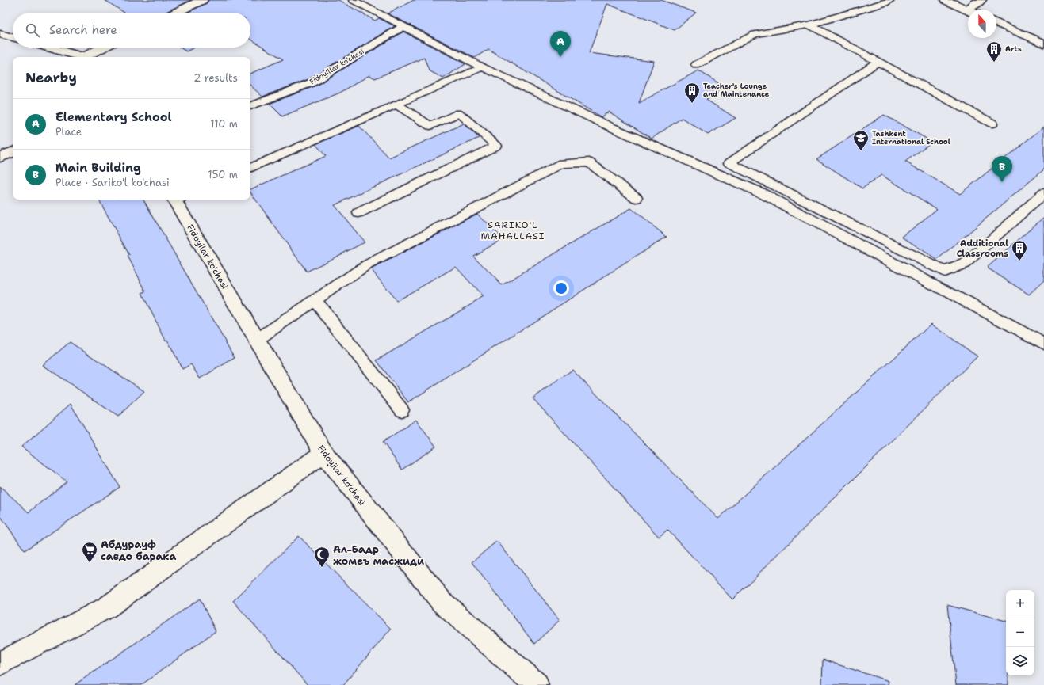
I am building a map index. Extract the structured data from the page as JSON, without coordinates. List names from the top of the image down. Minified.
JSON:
{"streets":{"street":["Fidoyilar ko'chasi"],"lane":["Fidoylllar ko'chasi"]},"districts":["SARIKO'L MAHALLASI"],"places":{"building":["Arts","Teacher's Lounge and Maintenance","Additional Classrooms"],"school or university":["Tashkent International School"],"supermarket":["Абдурауф савдо барака"],"mosque":["Ал-Бадр жомеъ масжиди"]},"north":"top","page":{"search":"Search here","pins":["A","B"],"heading":["Nearby","2 results"],"list":[{"mark":"A","name":"Elementary School","note":"Place","value":"110 m"},{"mark":"B","name":"Main Building","note":"Place · Sariko'l ko'chasi","value":"150 m"}],"map_buttons":["+","−"]}}
